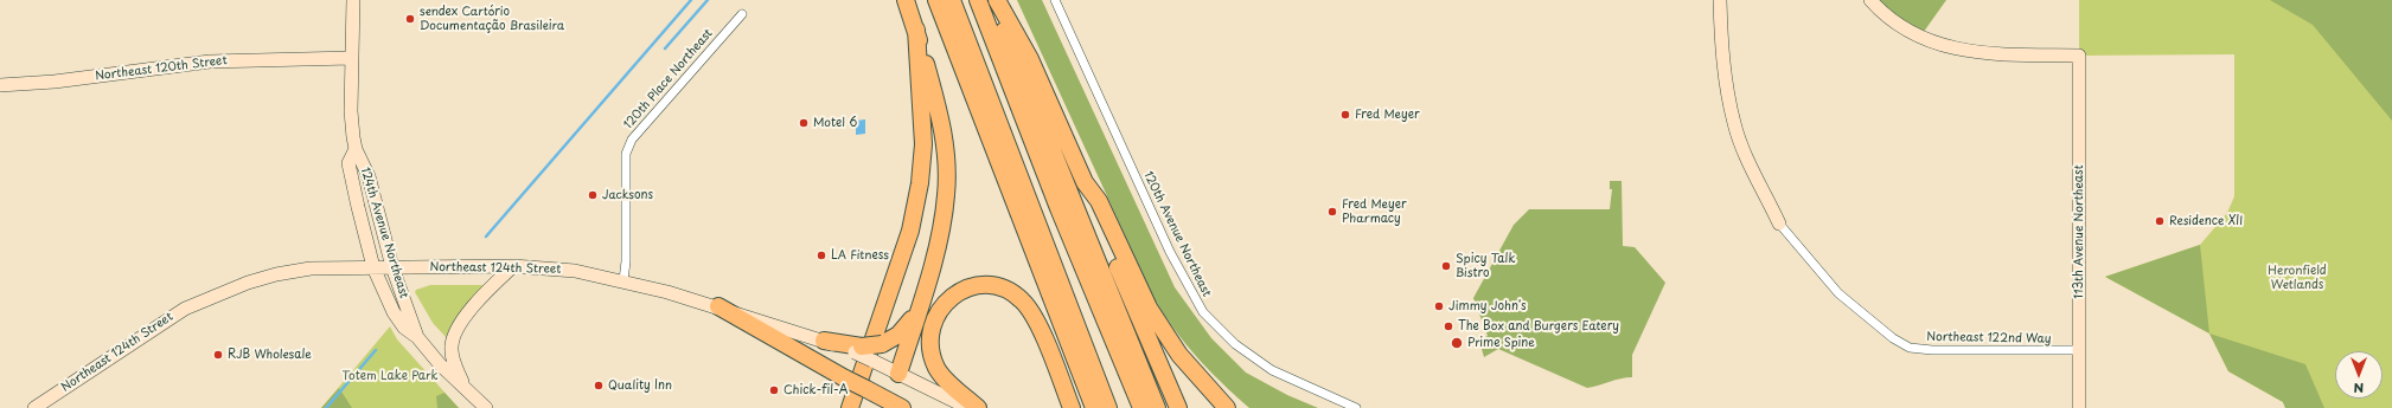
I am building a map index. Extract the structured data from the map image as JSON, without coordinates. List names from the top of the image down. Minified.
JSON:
{"streets":{"main road":["Northeast 120th Street","113th Avenue Northeast","124th Avenue Northeast","Northeast 124th Street"],"street":["120th Place Northeast","120th Avenue Northeast","Northeast 122nd Way"]},"crossings":[["Northeast 120th Street","124th Avenue Northeast"],["120th Place Northeast","Northeast 124th Street"],["113th Avenue Northeast","Northeast 122nd Way"],["124th Avenue Northeast","Northeast 124th Street"]],"parks":["Heronfield Wetlands","Totem Lake Park"],"places":["sendex Cartório Documentação Brasileira","Fred Meyer","Motel 6","Jacksons","Fred Meyer Pharmacy","Residence XII","LA Fitness","Spicy Talk Bistro","Jimmy John's","The Box and Burgers Eatery","Prime Spine","RJB Wholesale","Quality Inn","Chick-fil-A"],"north":"bottom"}
